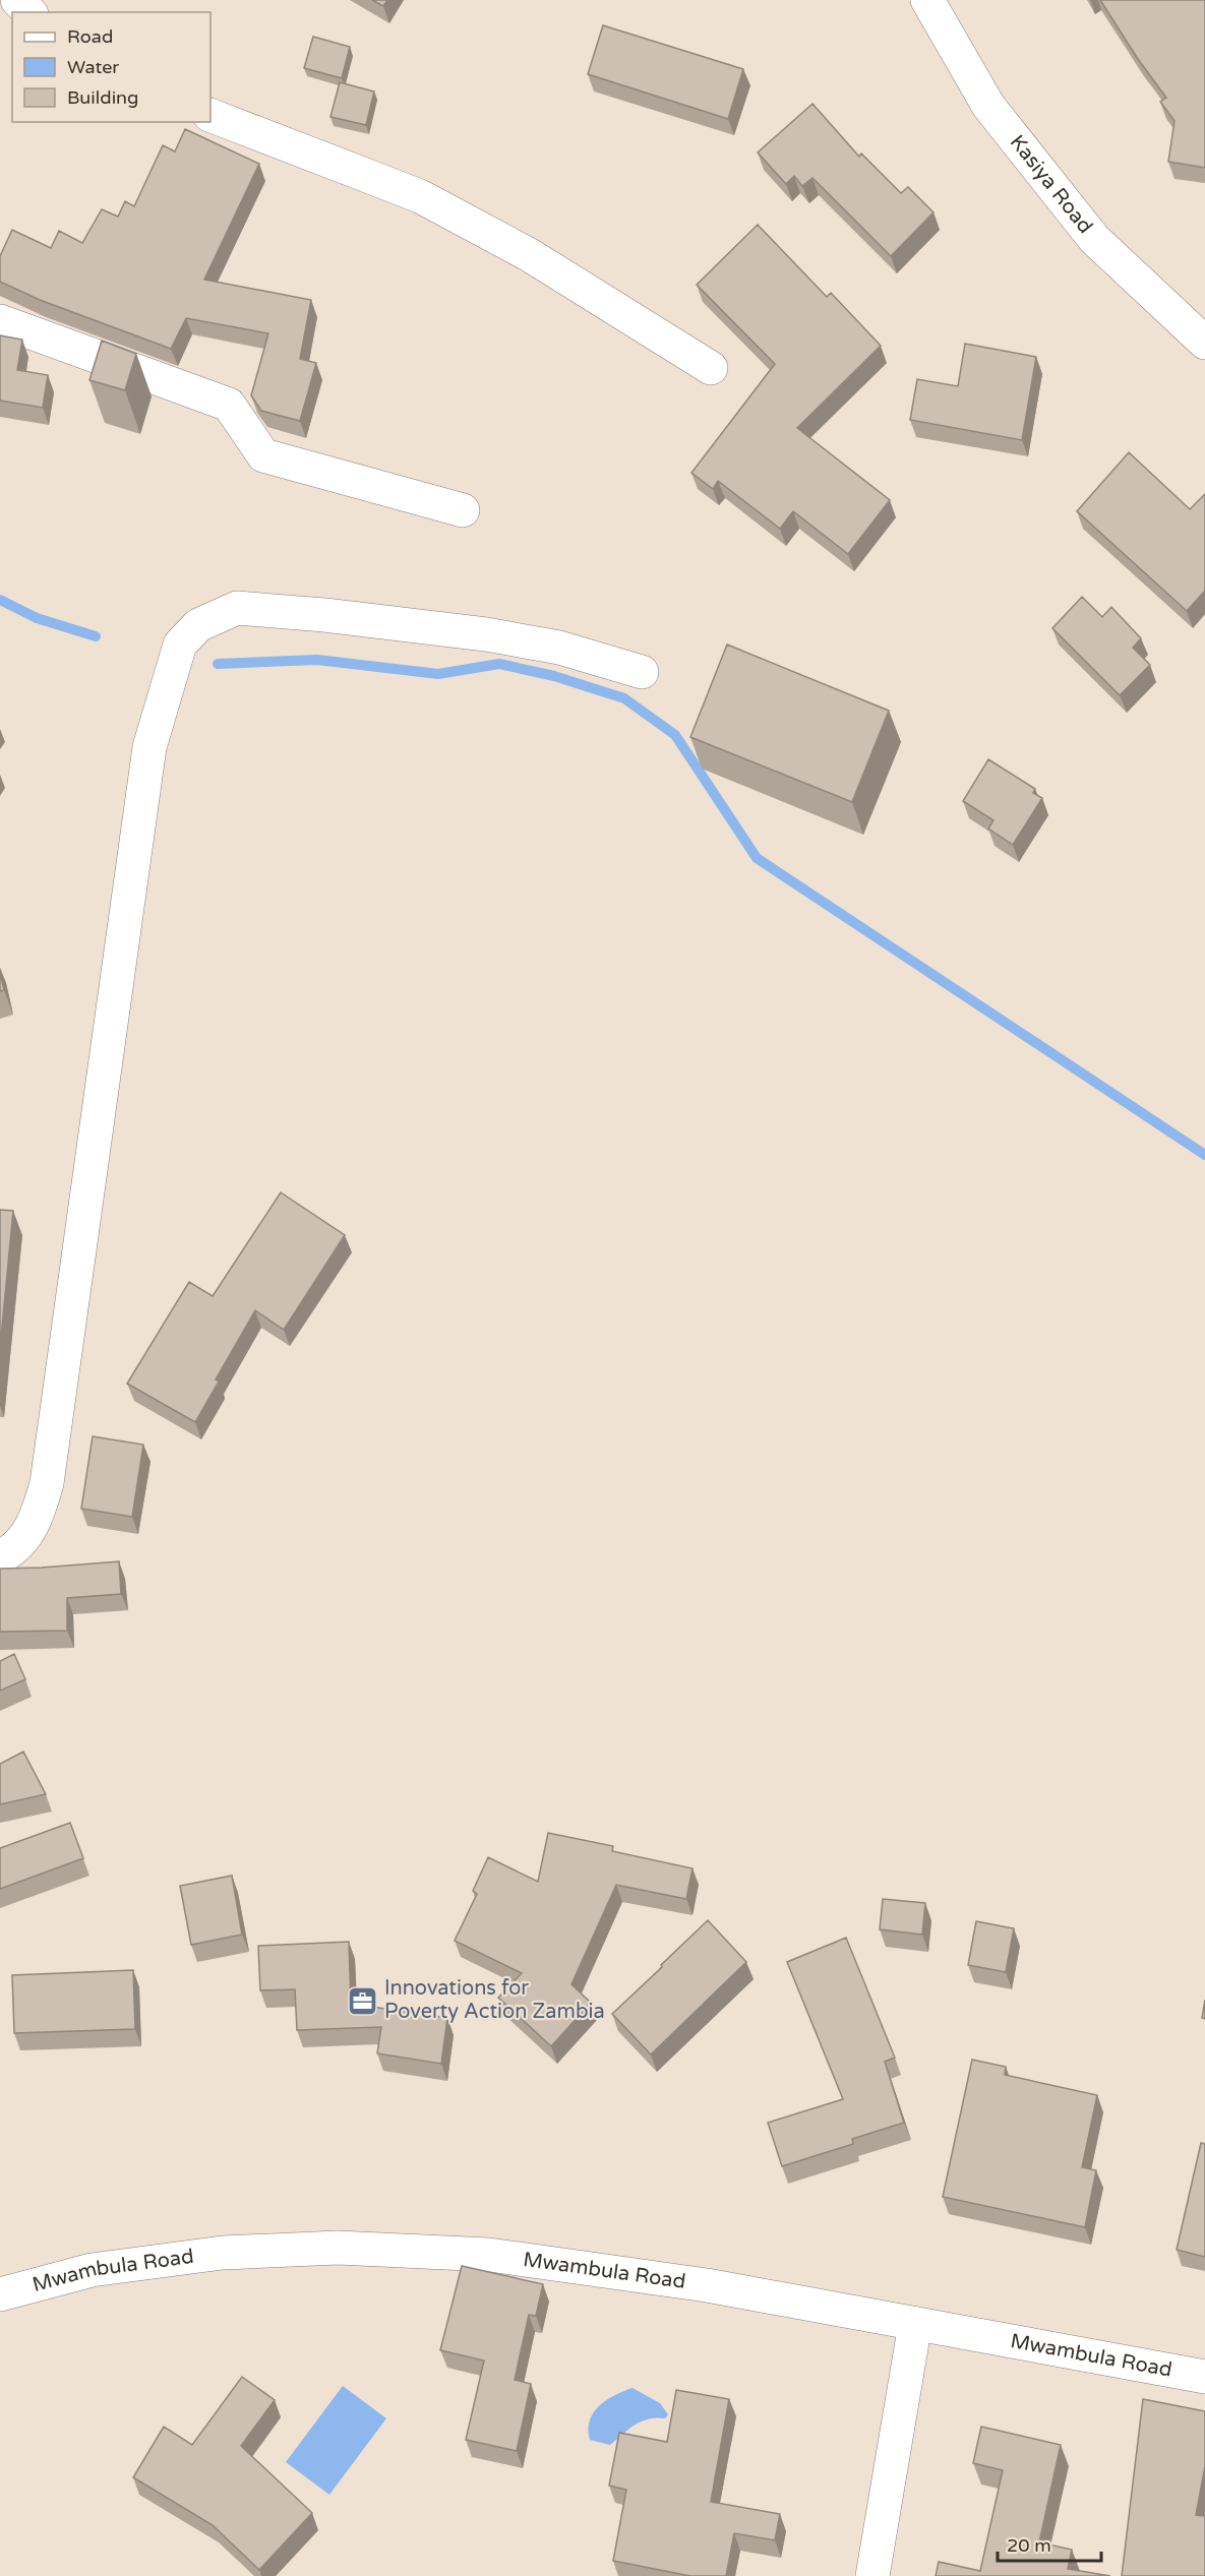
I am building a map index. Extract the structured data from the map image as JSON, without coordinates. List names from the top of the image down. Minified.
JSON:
{"streets":{"street":["Kasiya Road","Mwambula Road"]},"places":{"office":["Innovations for Poverty Action Zambia"]},"legend":["Road","Water","Building"],"scale_bar":"20 m"}
